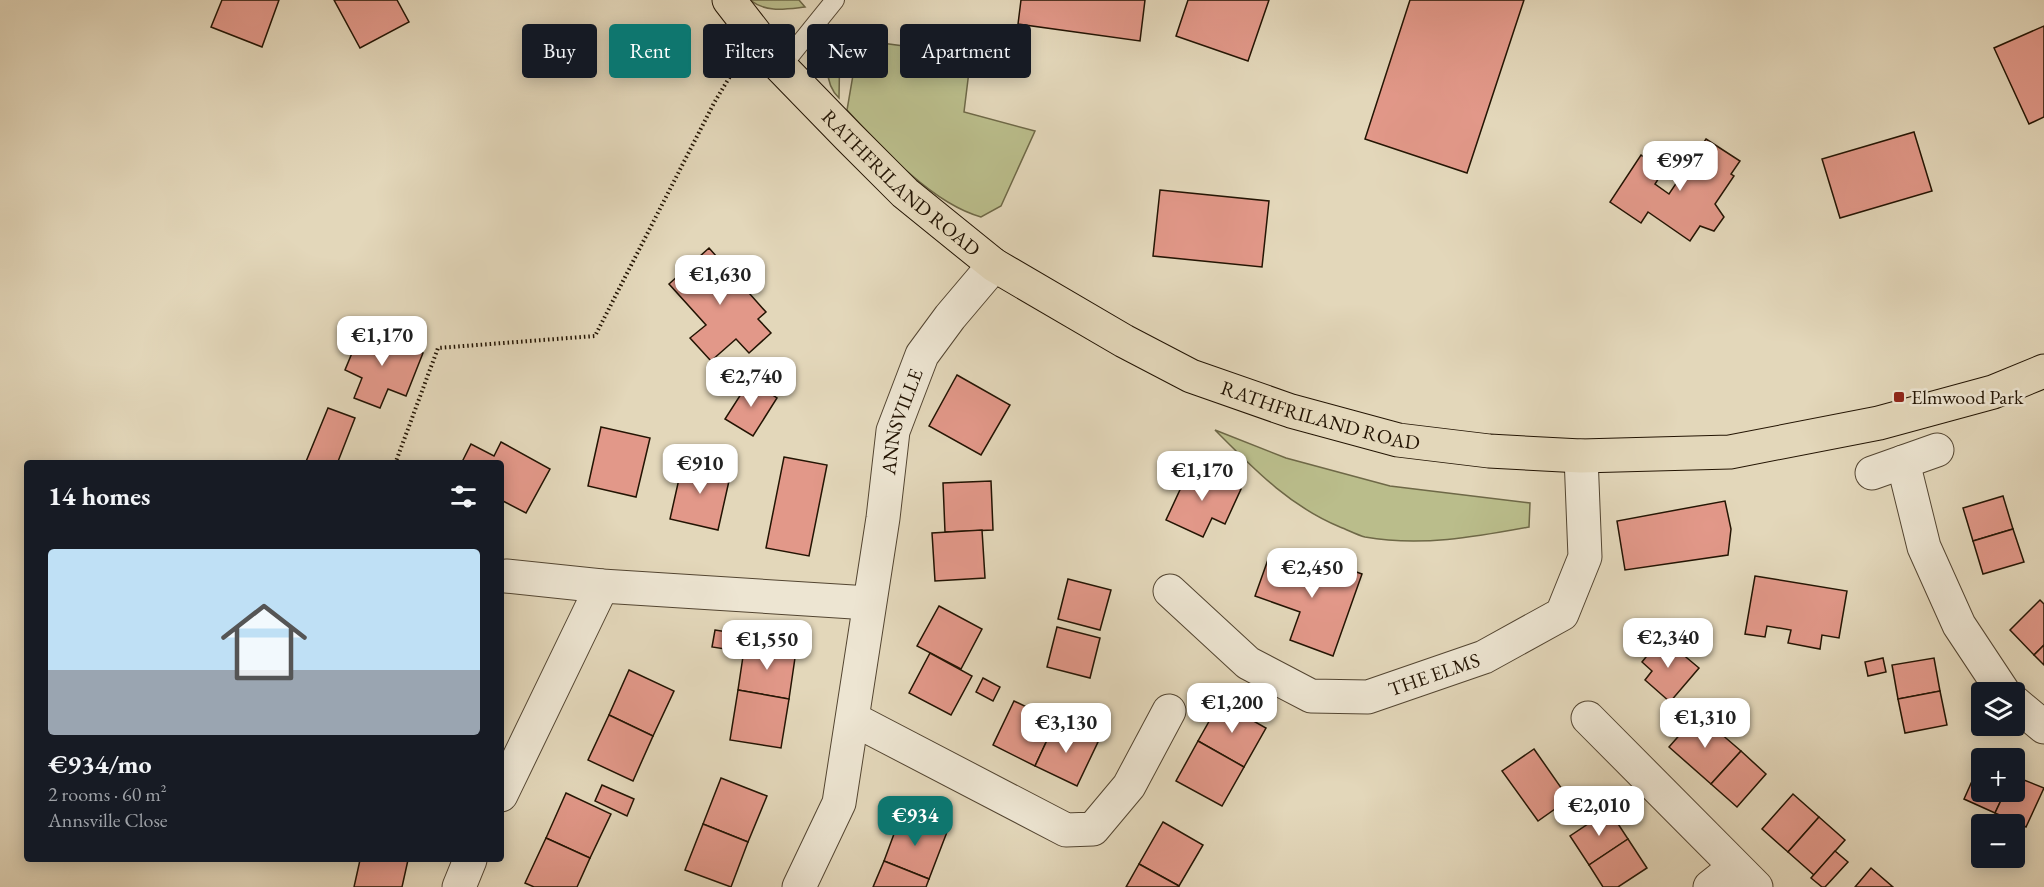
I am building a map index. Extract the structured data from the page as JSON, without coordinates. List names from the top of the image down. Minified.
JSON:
{"streets":{"main road":["RATHFRILAND ROAD"],"street":["ANNSVILLE","THE ELMS"]},"crossings":[["RATHFRILAND ROAD","ANNSVILLE"],["RATHFRILAND ROAD","THE ELMS"]],"places":{"transit":["Elmwood Park"]},"page":{"chip":["Buy","Rent","Filters","New","Apartment"],"price":["€997","€1,630","€1,170","€2,740","€910","€1,170","€2,450","€2,340","€1,550","€1,200","€1,310","€3,130","€2,010","€934"],"heading":"14 homes","list":[{"name":"€934/mo","note":"2 rooms · 60 m² · Annsville Close"}],"map_buttons":["+","−"]}}
